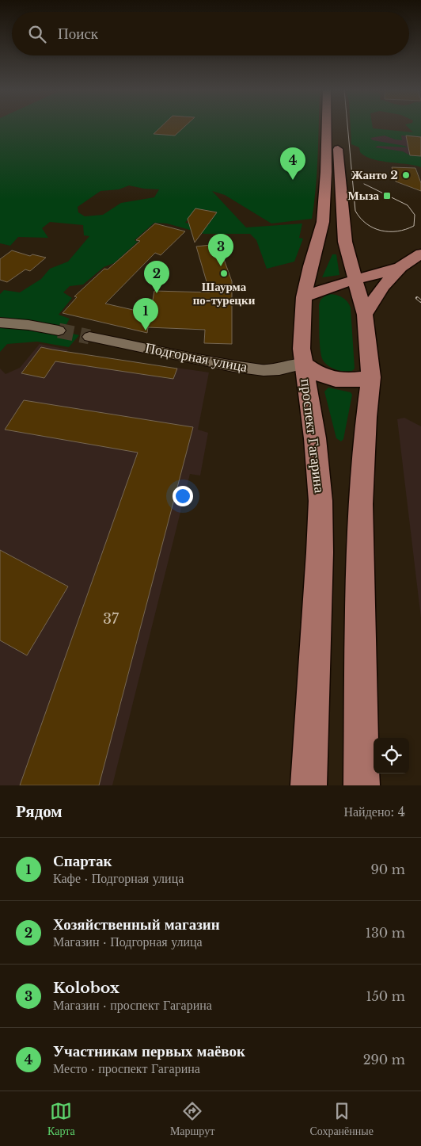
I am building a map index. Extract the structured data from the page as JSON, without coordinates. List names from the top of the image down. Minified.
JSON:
{"streets":{"main road":["проспект Гагарина"],"street":["Подгорная улица"]},"crossings":[["Подгорная улица","проспект Гагарина"]],"places":{"other":["Жанто 2","Шаурма по-турецки"],"transit":["Мыза"]},"house_numbers":["37"],"page":{"search":"Поиск","pins":["4","3","2","1"],"heading":["Рядом","Найдено: 4"],"list":[{"mark":"1","name":"Спартак","note":"Кафе · Подгорная улица","value":"90 m"},{"mark":"2","name":"Хозяйственный магазин","note":"Магазин · Подгорная улица","value":"130 m"},{"mark":"3","name":"Kolobox","note":"Магазин · проспект Гагарина","value":"150 m"},{"mark":"4","name":"Участникам первых маёвок","note":"Место · проспект Гагарина","value":"290 m"}],"nav":["Карта","Маршрут","Сохранённые"]}}
